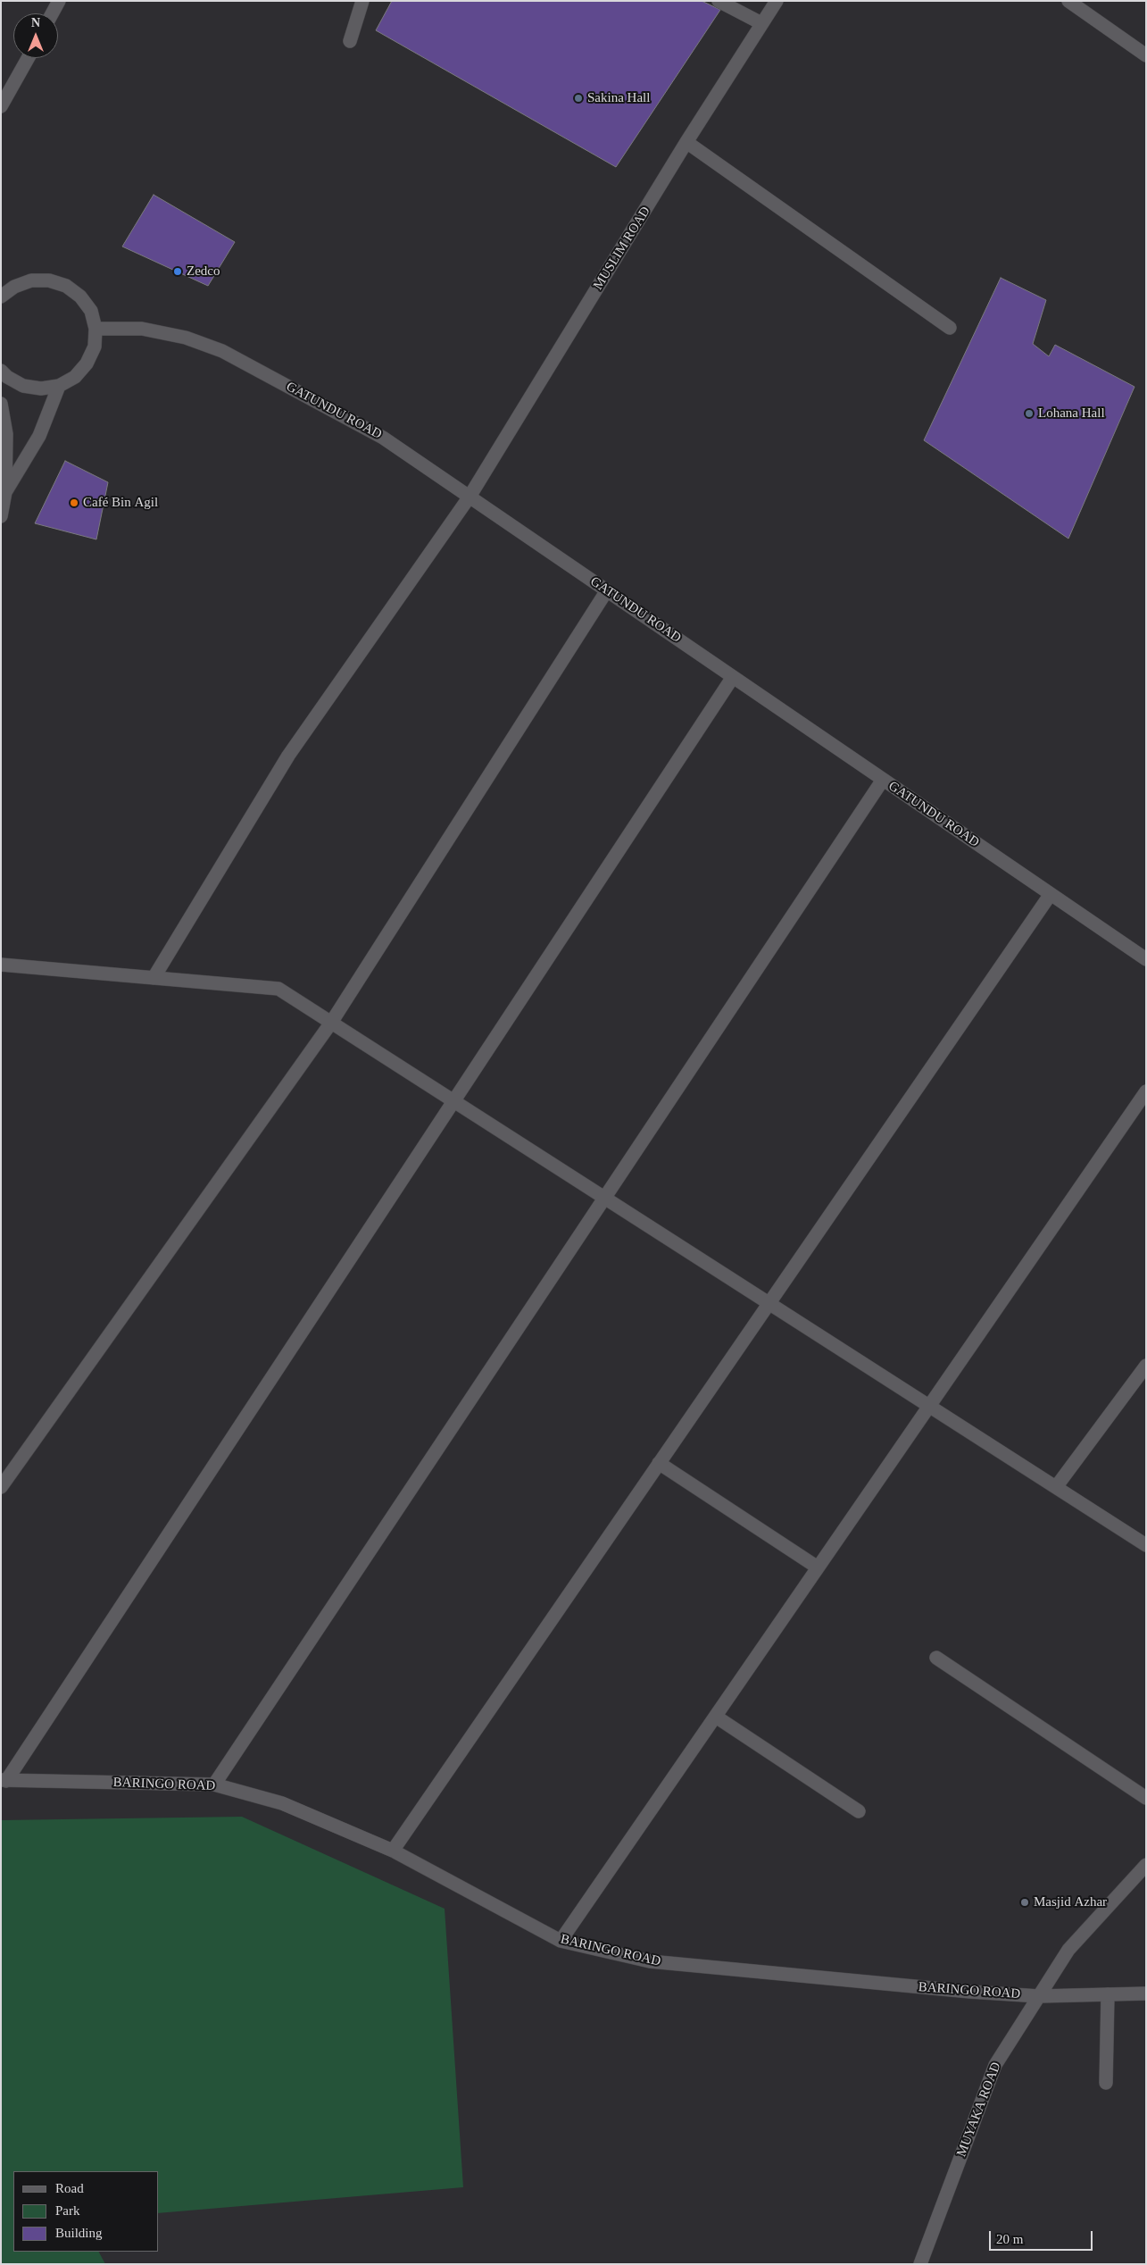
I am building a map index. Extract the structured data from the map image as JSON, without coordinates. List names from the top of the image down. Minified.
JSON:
{"streets":{"street":["MUSLIM ROAD","GATUNDU ROAD","BARINGO ROAD","MUYAKA ROAD"]},"crossings":[["MUSLIM ROAD","GATUNDU ROAD"],["BARINGO ROAD","MUYAKA ROAD"]],"places":["Sakina Hall","Zedco","Lohana Hall","Café Bin Agil","Masjid Azhar"],"legend":["Road","Park","Building"],"scale_bar":"20 m","north":"top"}
